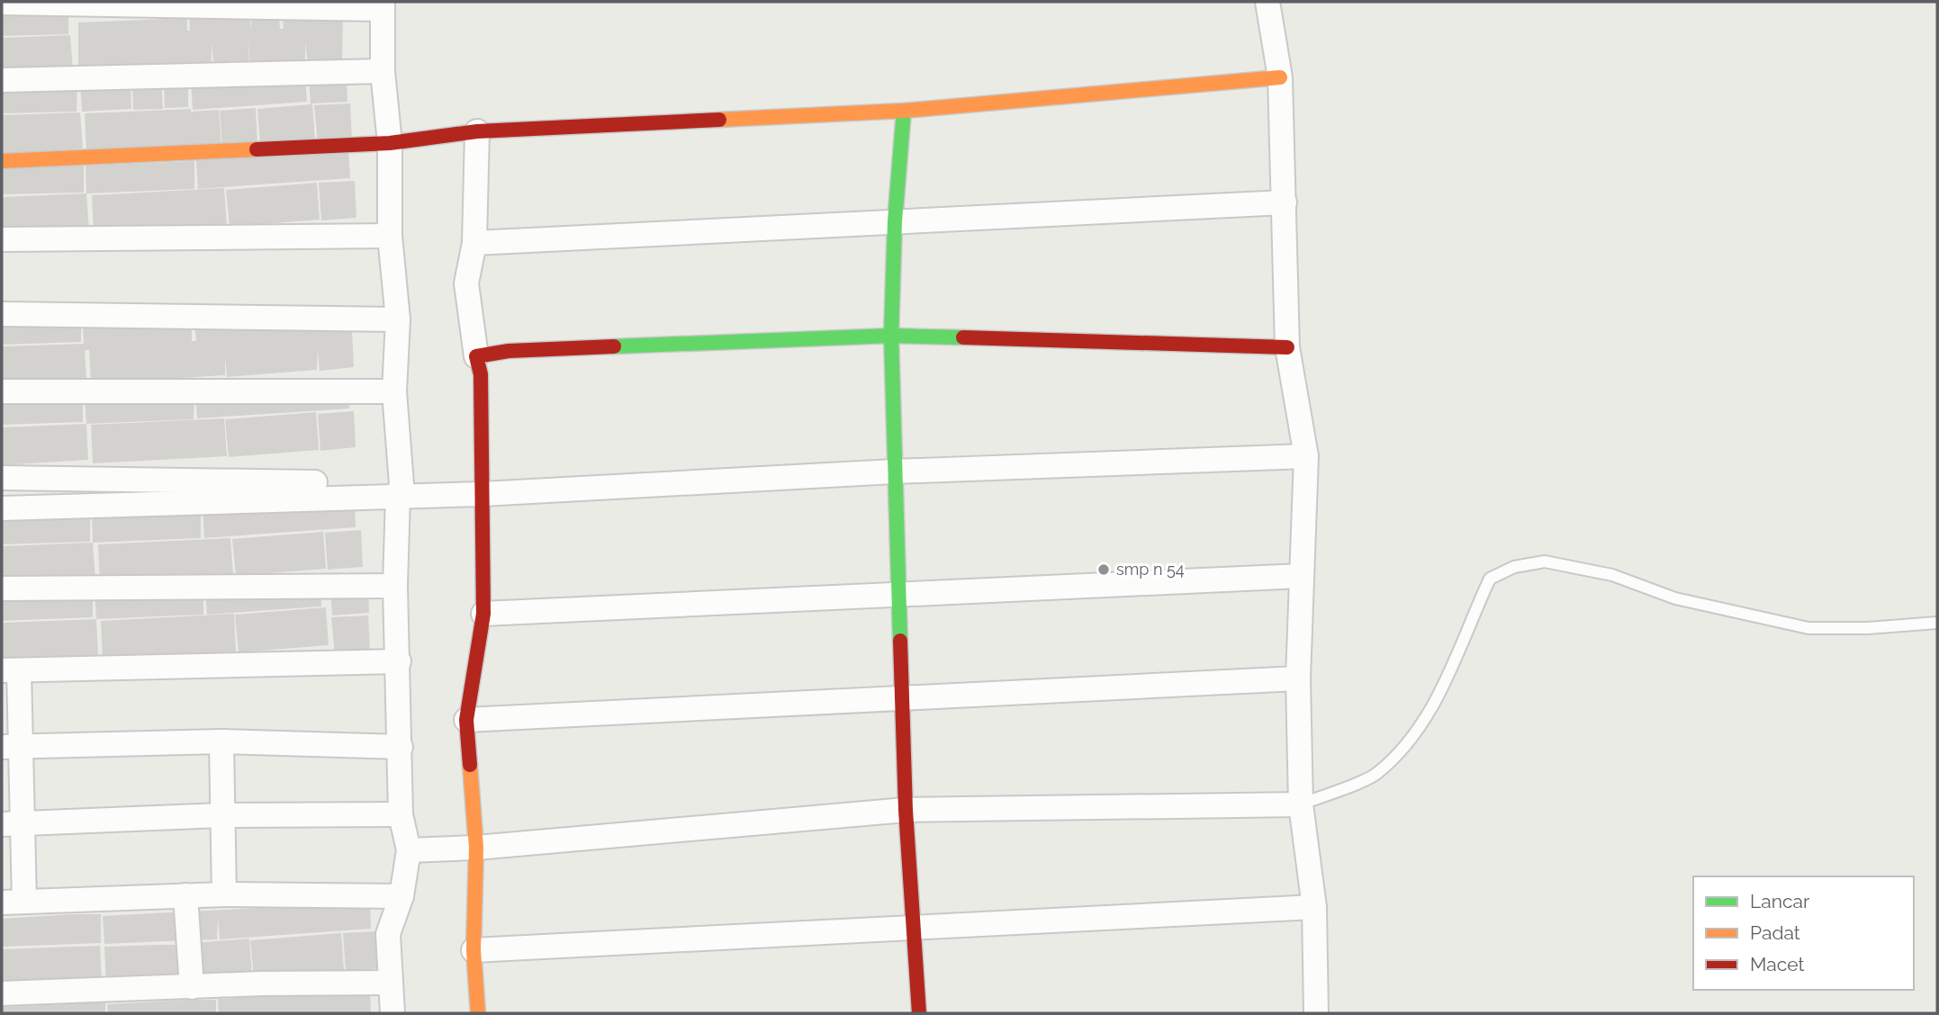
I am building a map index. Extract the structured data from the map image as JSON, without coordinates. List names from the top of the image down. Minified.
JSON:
{"places":["smp n 54"],"legend":["Lancar","Padat","Macet"]}
